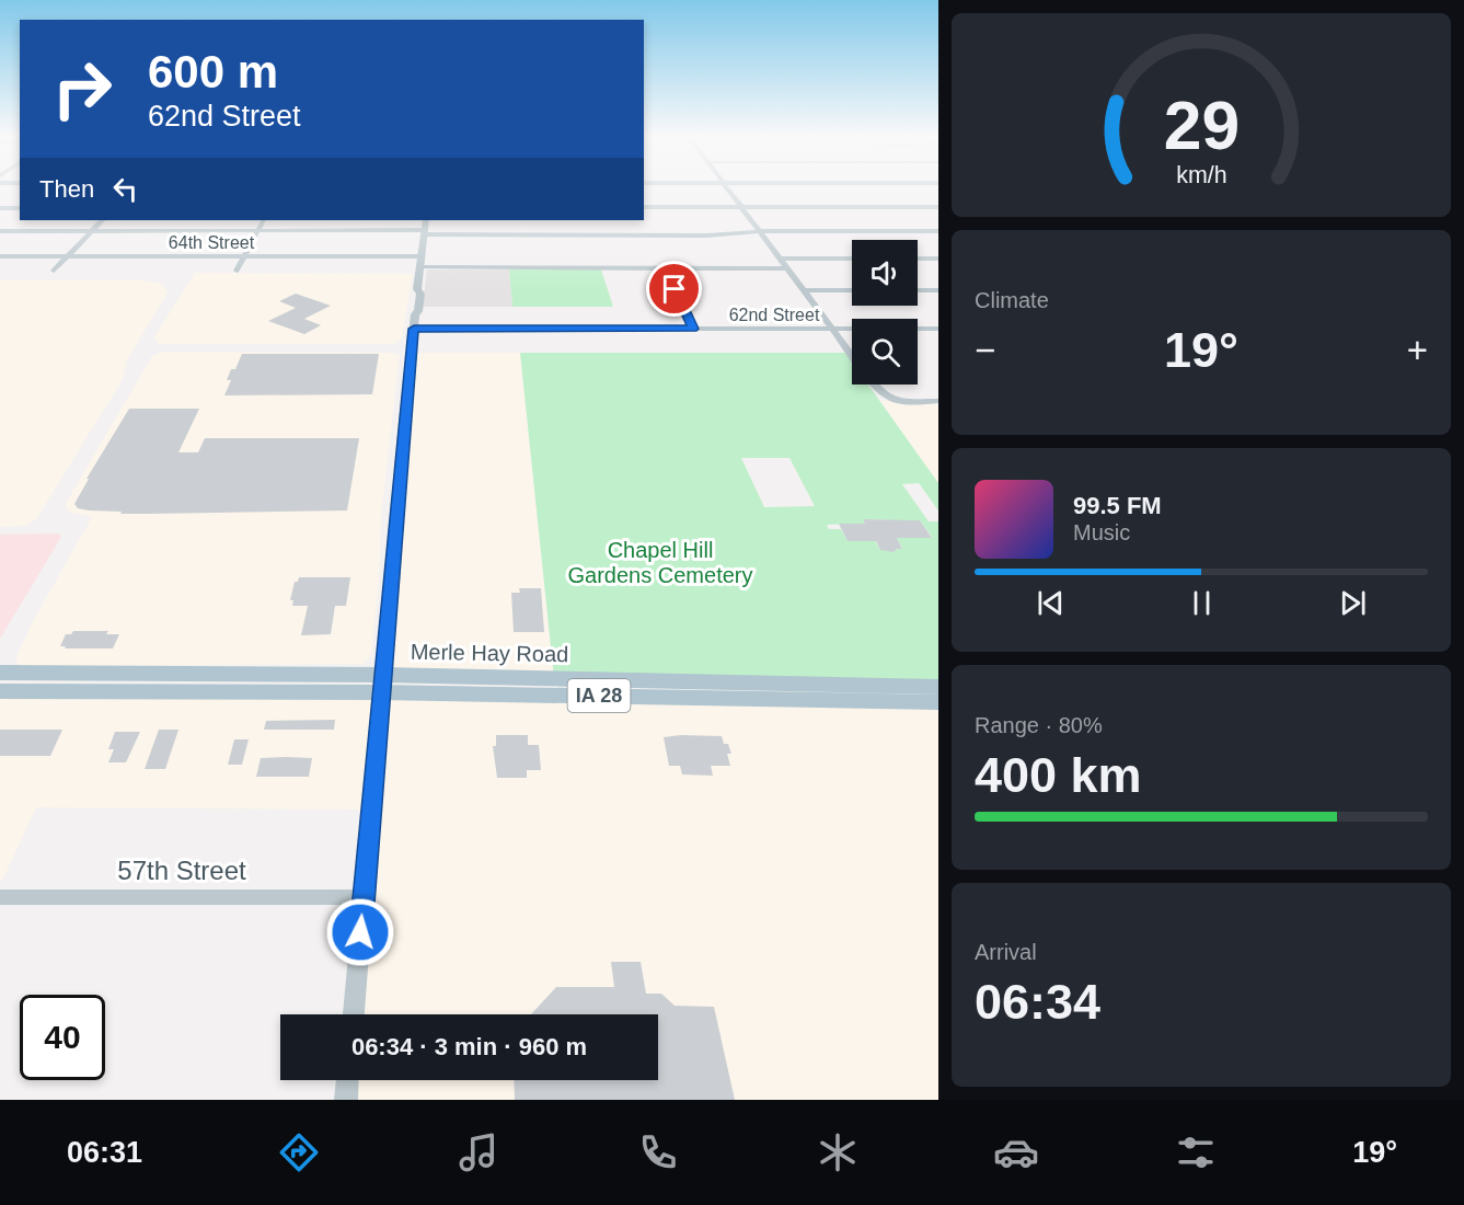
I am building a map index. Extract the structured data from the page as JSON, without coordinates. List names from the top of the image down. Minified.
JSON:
{"streets":{"main road":["Merle Hay Road","IA 28"],"street":["64th Street","62nd Street","57th Street"]},"parks":["Chapel Hill Gardens Cemetery"],"page":{"turn":["600 m","62nd Street"],"then":"Then","tile":["Climate",["Range · 80%","400 km"],["Arrival","06:34"]],"heat":["−","19°","+"],"song":["99.5 FM","Music"],"limit":"40","trip":"06:34 · 3 min · 960 m","tabs":["06:31","19°"],"gauge":["29","km/h"]}}
